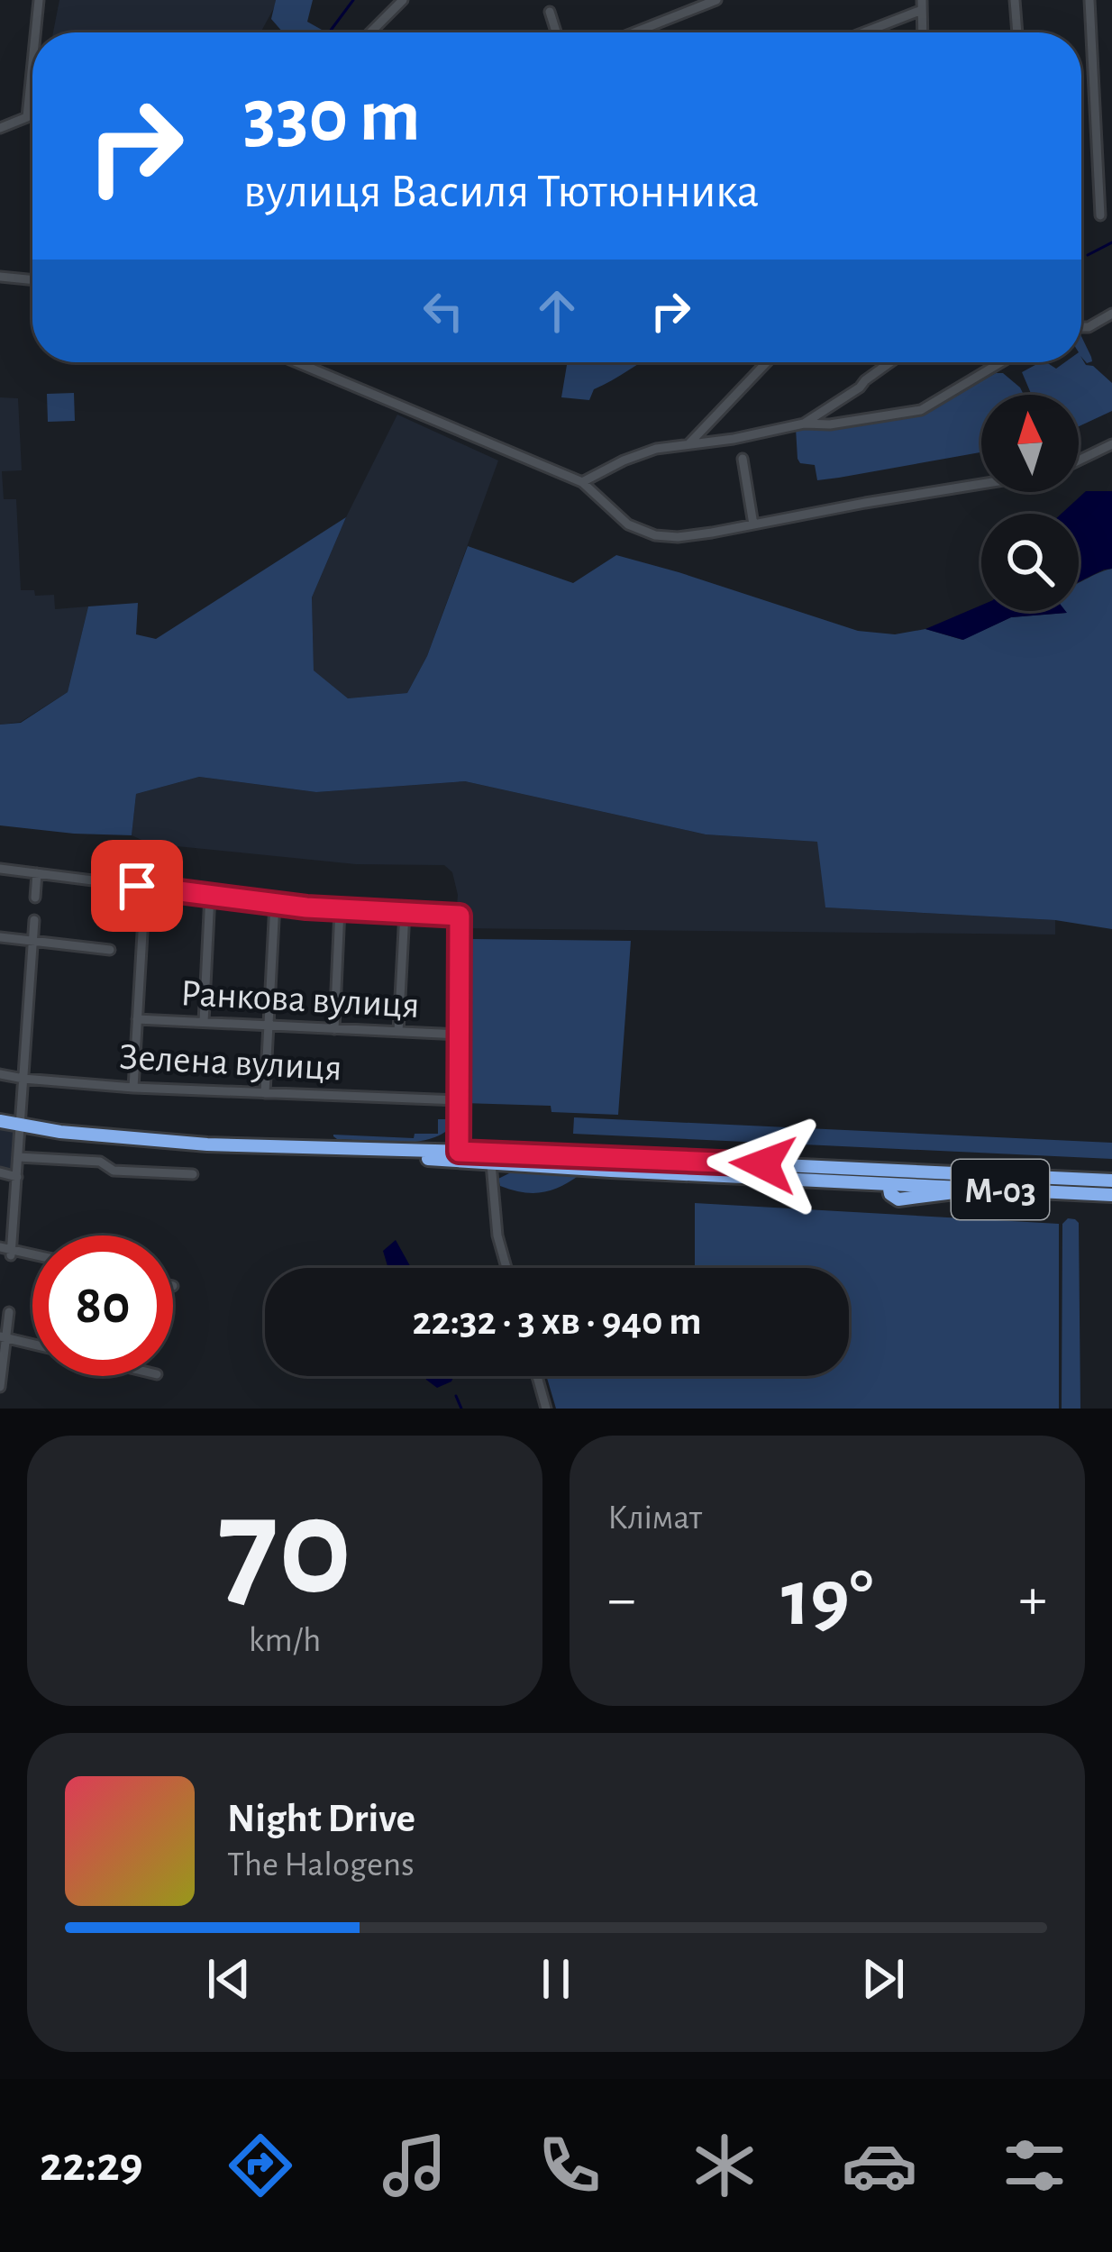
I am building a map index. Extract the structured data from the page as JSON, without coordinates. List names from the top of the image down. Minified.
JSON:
{"streets":{"highway":["М-03"],"street":["Ранкова вулиця","Зелена вулиця"]},"north":"top","page":{"turn":["330 m","вулиця Василя Тютюнника"],"limit":"80","trip":"22:32 · 3 хв · 940 m","tile":[["70","km/h"],"Клімат"],"heat":["−","19°","+"],"song":["Night Drive","The Halogens"],"tabs":"22:29"}}
